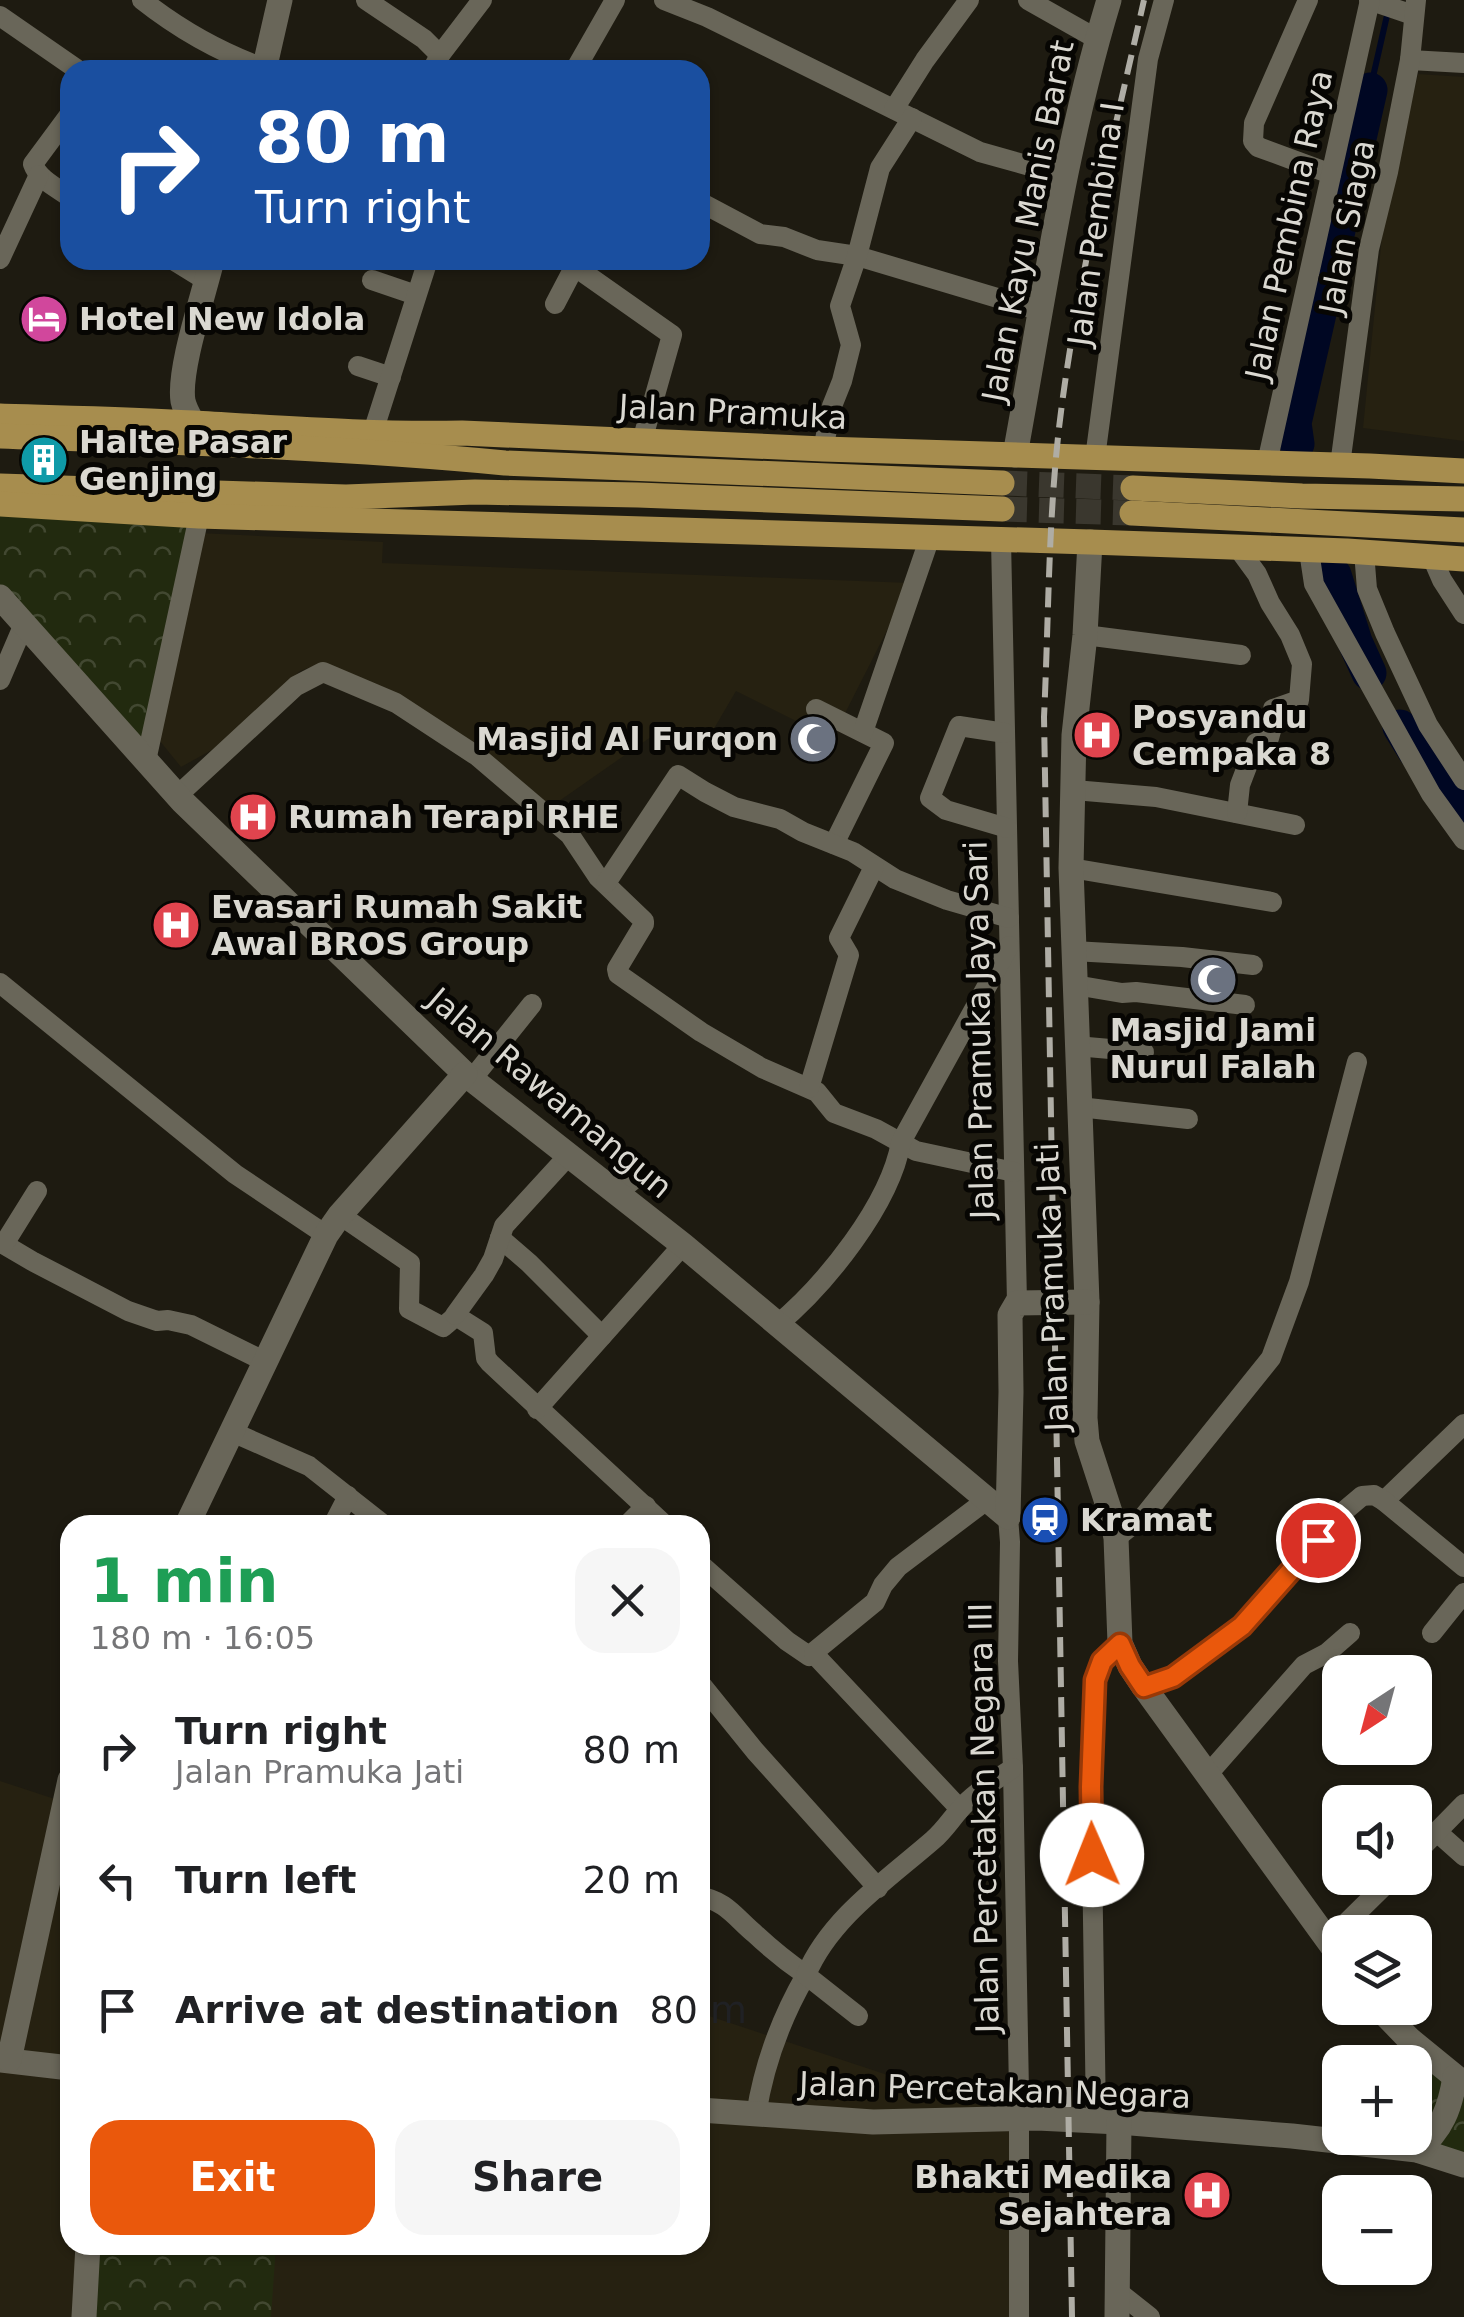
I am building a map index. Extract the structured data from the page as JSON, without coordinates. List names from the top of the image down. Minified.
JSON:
{"streets":{"main road":["Jalan Pramuka"],"street":["Jalan Kayu Manis Barat","Jalan Pembina I","Jalan Pembina Raya","Jalan Siaga","Jalan Pramuka Jaya Sari","Jalan Rawamangun","Jalan Pramuka Jati","Jalan Percetakan Negara III","Jalan Percetakan Negara"]},"crossings":[["Jalan Kayu Manis Barat","Jalan Pramuka"],["Jalan Pembina I","Jalan Pramuka"],["Jalan Pembina Raya","Jalan Pramuka"],["Jalan Siaga","Jalan Pramuka"],["Jalan Pramuka Jaya Sari","Jalan Rawamangun"],["Jalan Pramuka Jaya Sari","Jalan Percetakan Negara III"],["Jalan Rawamangun","Jalan Percetakan Negara III"],["Jalan Percetakan Negara III","Jalan Percetakan Negara"]],"places":{"hotel":["Hotel New Idola"],"building":["Halte Pasar Genjing"],"hospital":["Posyandu Cempaka 8","Rumah Terapi RHE","Evasari Rumah Sakit Awal BROS Group","Bhakti Medika Sejahtera"],"mosque":["Masjid Al Furqon","Masjid Jami Nurul Falah"],"station":["Kramat"]},"north":"bottom left","page":{"turn":["80 m","Turn right"],"heading":["1 min","180 m · 16:05"],"map_buttons":["+","−"],"list":[{"name":"Turn right","note":"Jalan Pramuka Jati","value":"80 m"},{"name":"Turn left","value":"20 m"},{"name":"Arrive at destination","value":"80 m"}],"buttons":["Exit","Share"]}}
